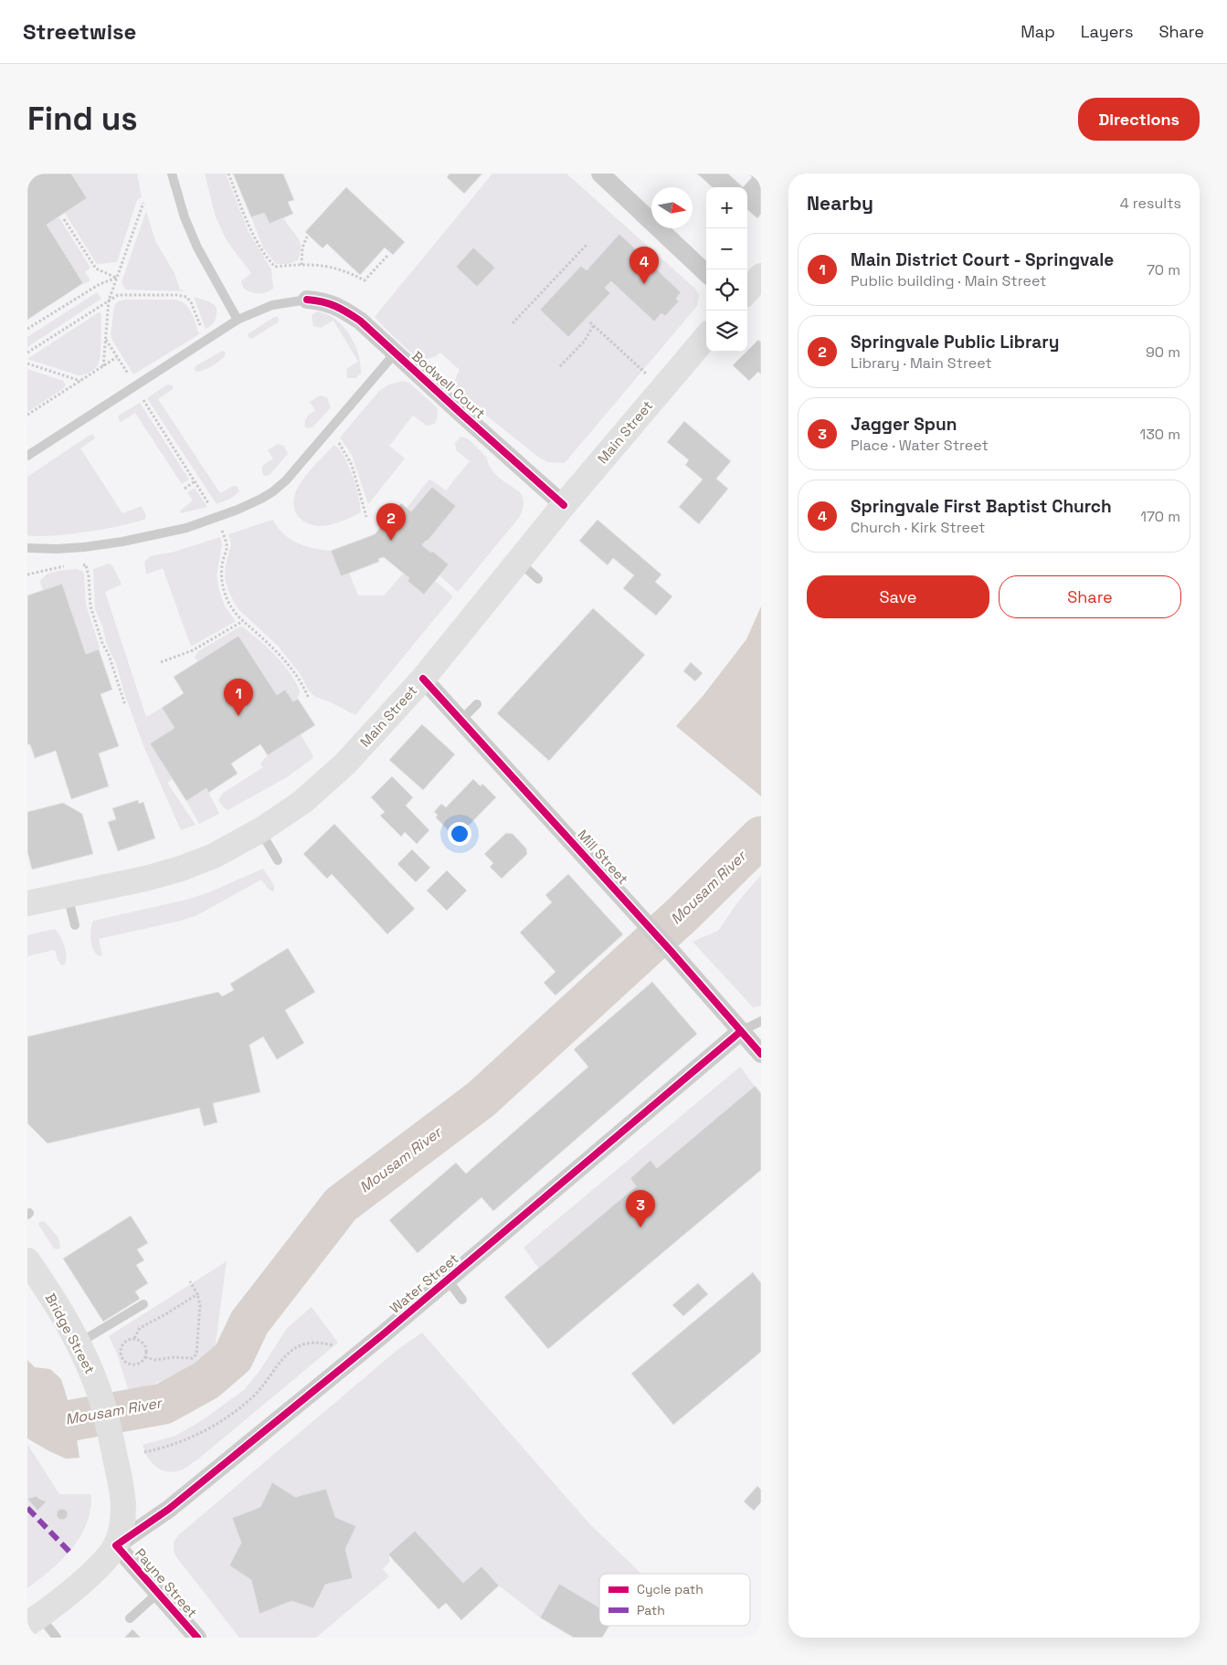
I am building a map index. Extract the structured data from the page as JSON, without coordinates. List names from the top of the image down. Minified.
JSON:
{"streets":{"main road":["Main Street","Bridge Street"],"street":["Bodwell Court","Mill Street","Water Street","Payne Street"]},"crossings":[["Bodwell Court","Main Street"],["Main Street","Mill Street"],["Mill Street","Water Street"],["Water Street","Bridge Street"],["Water Street","Payne Street"],["Bridge Street","Payne Street"]],"water":["Mousam River"],"legend":["Cycle path","Path"],"north":"right","page":{"header":"Streetwise","nav":["Map","Layers","Share"],"buttons":["Directions",["Save","Share"]],"title":"Find us","heading":["Nearby","4 results"],"map_buttons":["+","−"],"list":[{"mark":"1","name":"Main District Court - Springvale","note":"Public building · Main Street","value":"70 m"},{"mark":"2","name":"Springvale Public Library","note":"Library · Main Street","value":"90 m"},{"mark":"3","name":"Jagger Spun","note":"Place · Water Street","value":"130 m"},{"mark":"4","name":"Springvale First Baptist Church","note":"Church · Kirk Street","value":"170 m"}],"pins":["4","2","1","3"]}}
